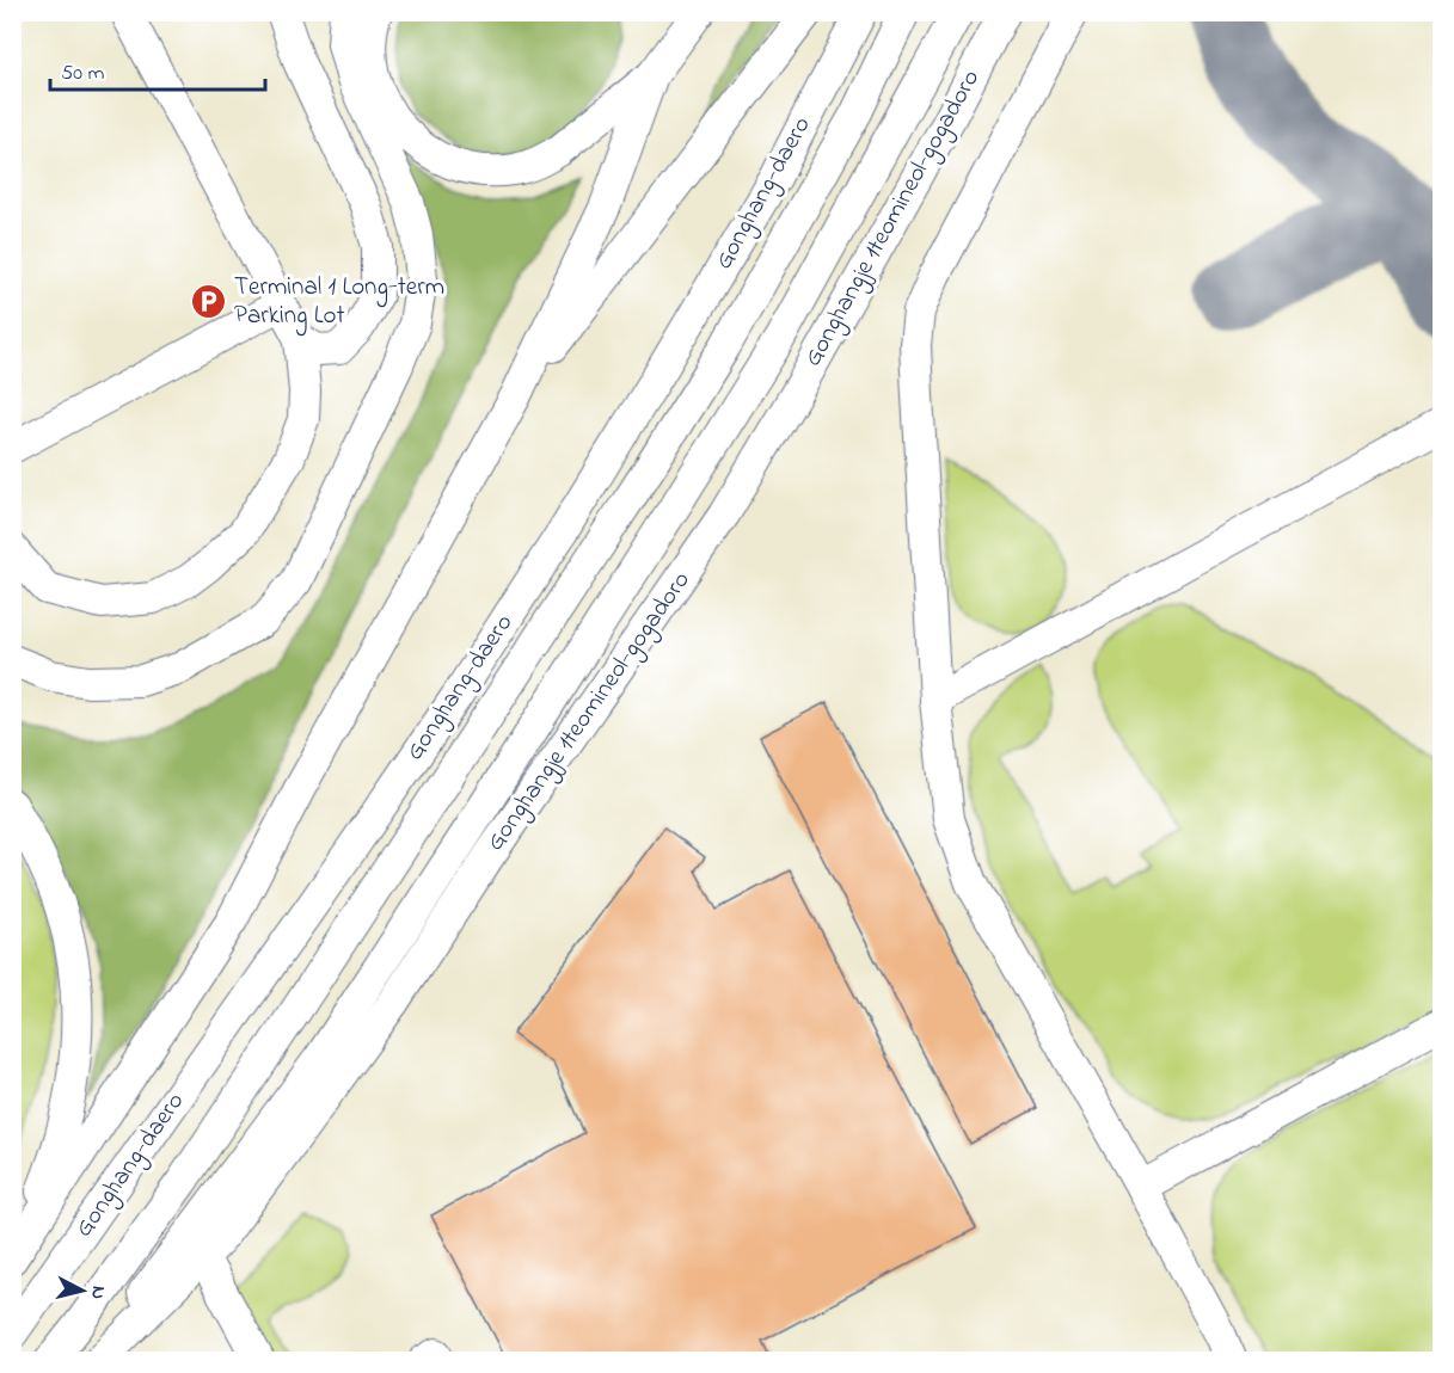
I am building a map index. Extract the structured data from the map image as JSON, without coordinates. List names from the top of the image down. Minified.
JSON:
{"streets":{"street":["Gonghang-daero","Gonghangje 1teomineol-gogadoro"]},"places":{"parking":["Terminal 1 Long-term Parking Lot"]},"scale_bar":"50 m","north":"right"}
